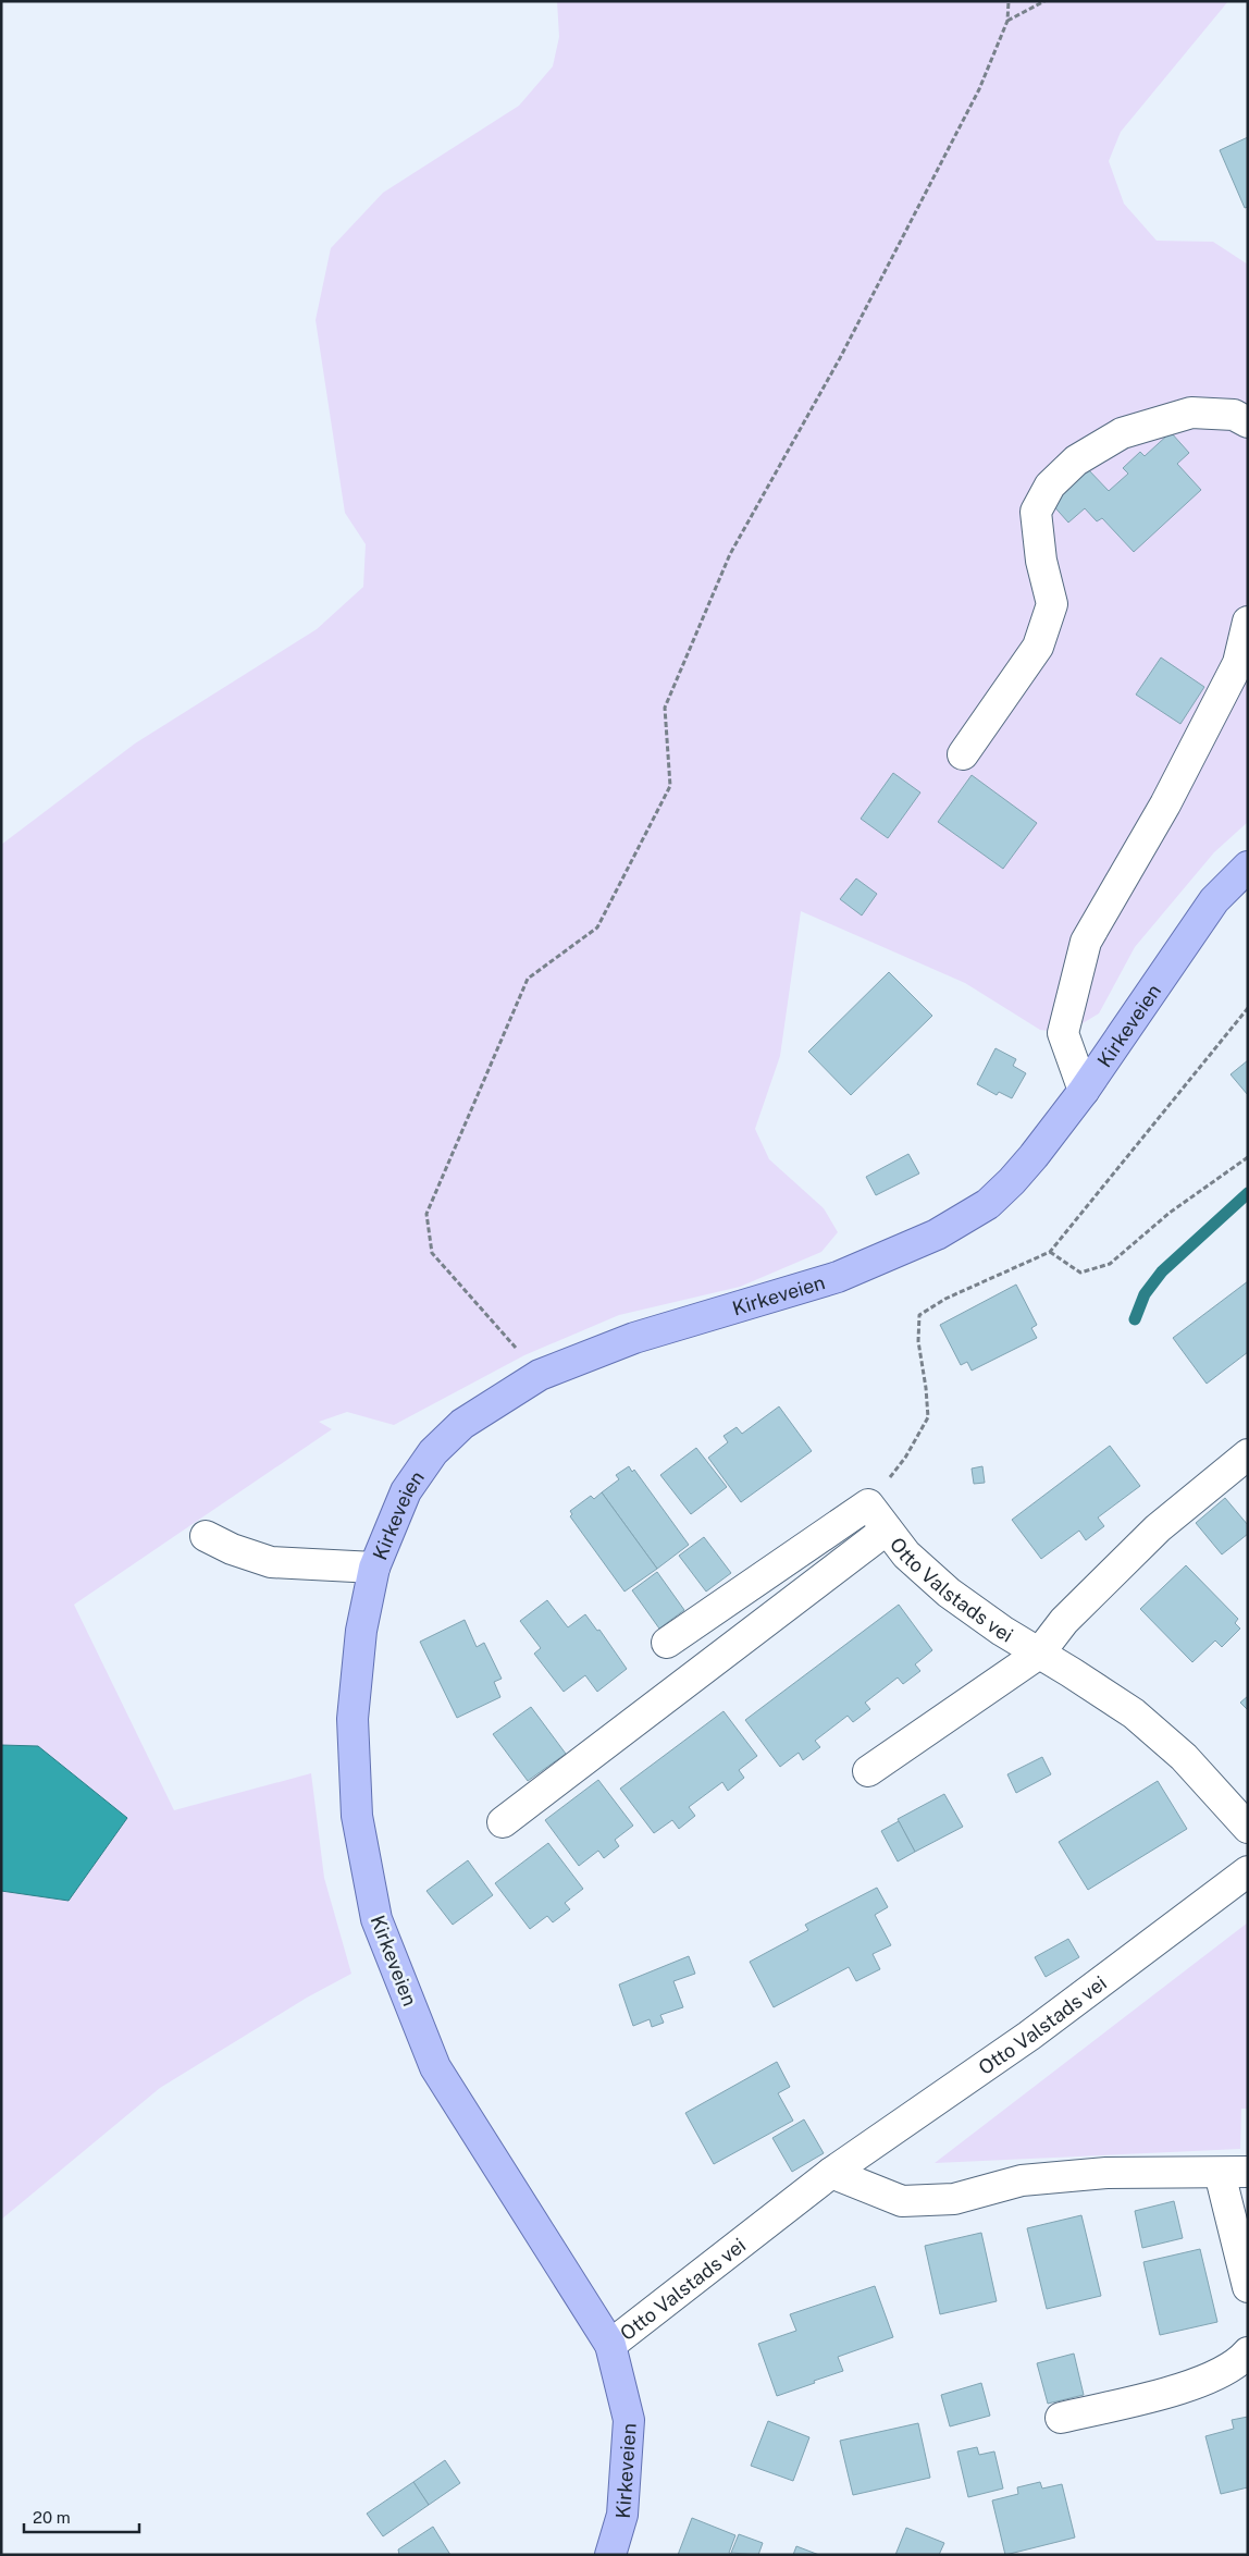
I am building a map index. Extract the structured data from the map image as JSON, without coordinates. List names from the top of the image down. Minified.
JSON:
{"streets":{"main road":["Kirkeveien"],"street":["Otto Valstads vei"]},"crossings":[["Kirkeveien","Otto Valstads vei"]],"scale_bar":"20 m"}
